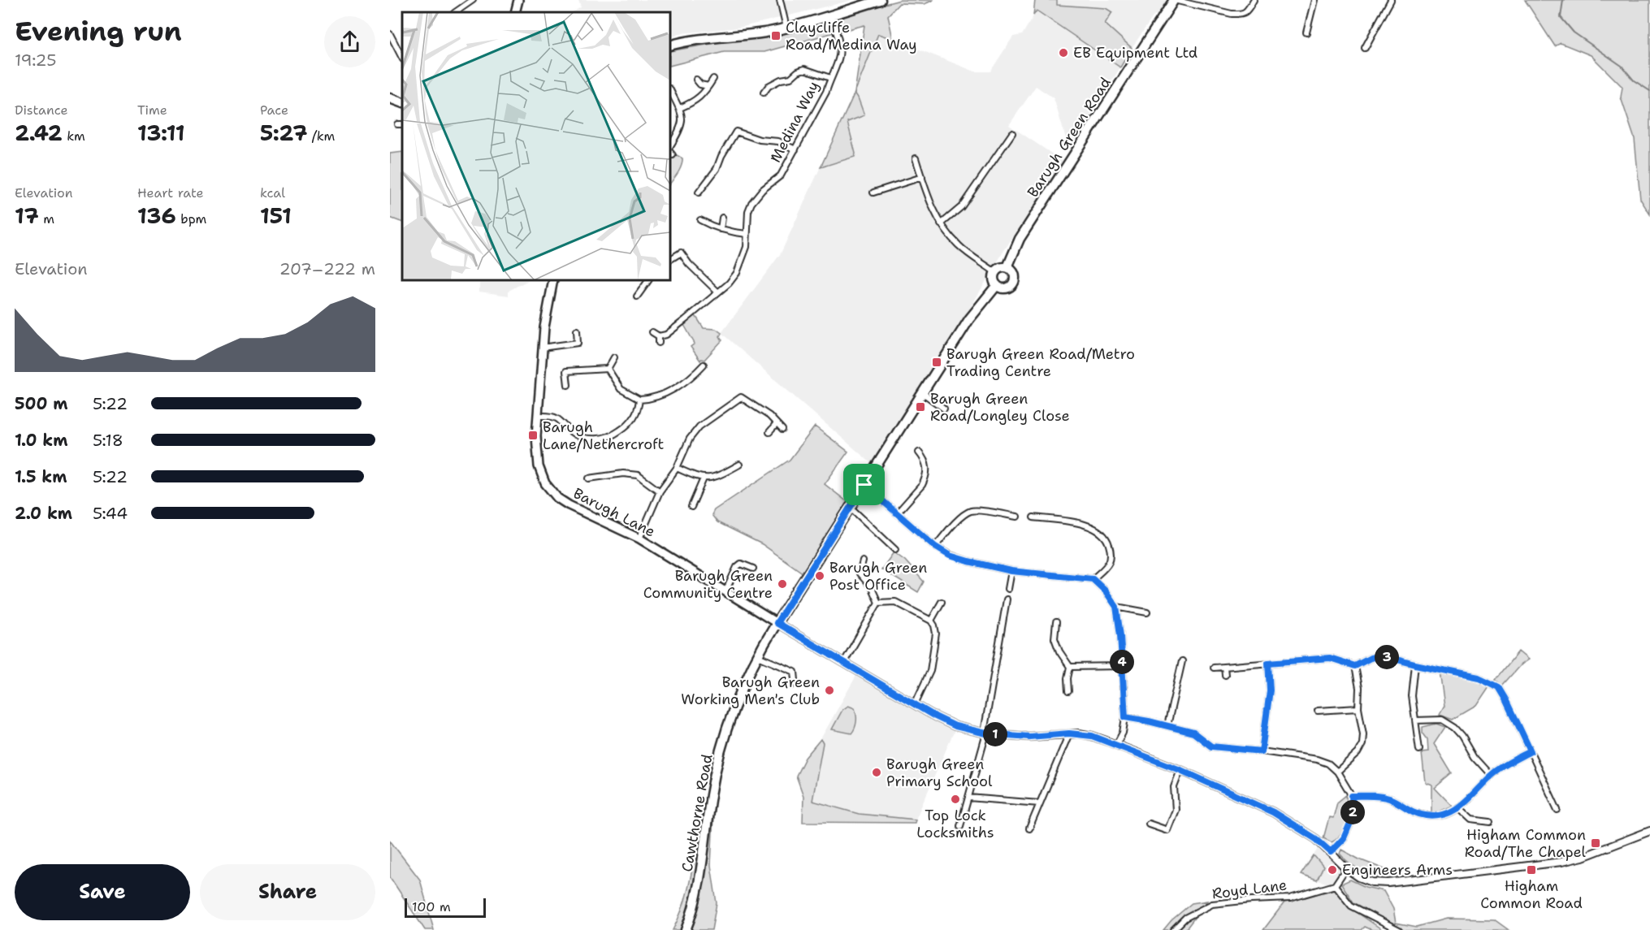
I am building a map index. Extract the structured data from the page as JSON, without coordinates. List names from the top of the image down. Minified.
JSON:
{"streets":{"main road":["Barugh Green Road","Barugh Lane","Cawthorne Road"],"street":["Medina Way","Royd Lane"]},"crossings":[["Barugh Green Road","Barugh Lane"],["Barugh Green Road","Cawthorne Road"],["Barugh Lane","Cawthorne Road"]],"places":{"transit":["Claycliffe Road/Medina Way","Barugh Green Road/Metro Trading Centre","Barugh Green Road/Longley Close","Barugh Lane/Nethercroft","Higham Common Road/The Chapel","Higham Common Road"],"other":["EB Equipment Ltd","Barugh Green Post Office","Barugh Green Community Centre","Barugh Green Working Men's Club","Barugh Green Primary School","Top Lock Locksmiths","Engineers Arms"]},"scale_bar":"100 m","page":{"heading":["Evening run","19:25"],"stats":[["Distance","2.42 km"],["Time","13:11"],["Pace","5:27 /km"],["Elevation","17 m"],["Heart rate","136 bpm"],["kcal","151"]],"chart":["Elevation","207–222 m"],"list":[{"name":"500 m","note":"5:22"},{"name":"1.0 km","note":"5:18"},{"name":"1.5 km","note":"5:22"},{"name":"2.0 km","note":"5:44"}],"pins":["3","4","1","2"],"buttons":["Save","Share"],"scale":"100 m"}}
